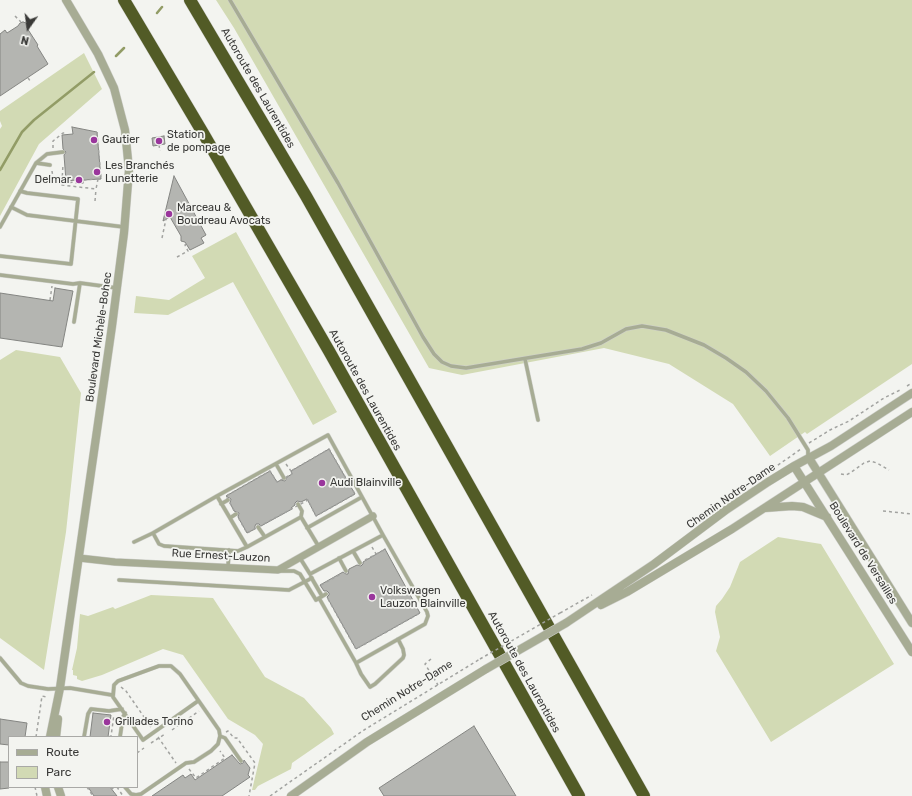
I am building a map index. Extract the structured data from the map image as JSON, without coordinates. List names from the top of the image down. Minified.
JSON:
{"streets":{"highway":["Autoroute des Laurentides"],"street":["Boulevard Michèle-Bohec","Chemin Notre-Dame","Boulevard de Versailles","Rue Ernest-Lauzon"]},"crossings":[["Boulevard Michèle-Bohec","Rue Ernest-Lauzon"],["Chemin Notre-Dame","Boulevard de Versailles"]],"places":["Gautier","Station de pompage","Les Branchés Lunetterie","Delmar","Marceau & Boudreau Avocats","Audi Blainville","Volkswagen Lauzon Blainville","Grillades Torino"],"legend":["Route","Parc"],"north":"bottom"}
